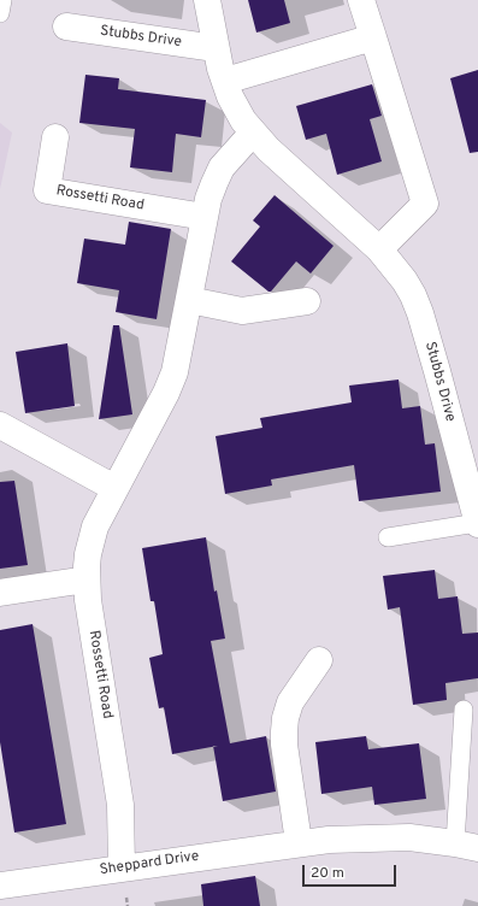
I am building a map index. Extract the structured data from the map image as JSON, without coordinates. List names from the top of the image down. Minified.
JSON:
{"streets":{"street":["Stubbs Drive","Rossetti Road","Sheppard Drive"]},"crossings":[["Stubbs Drive","Rossetti Road"],["Rossetti Road","Sheppard Drive"]],"scale_bar":"20 m"}
